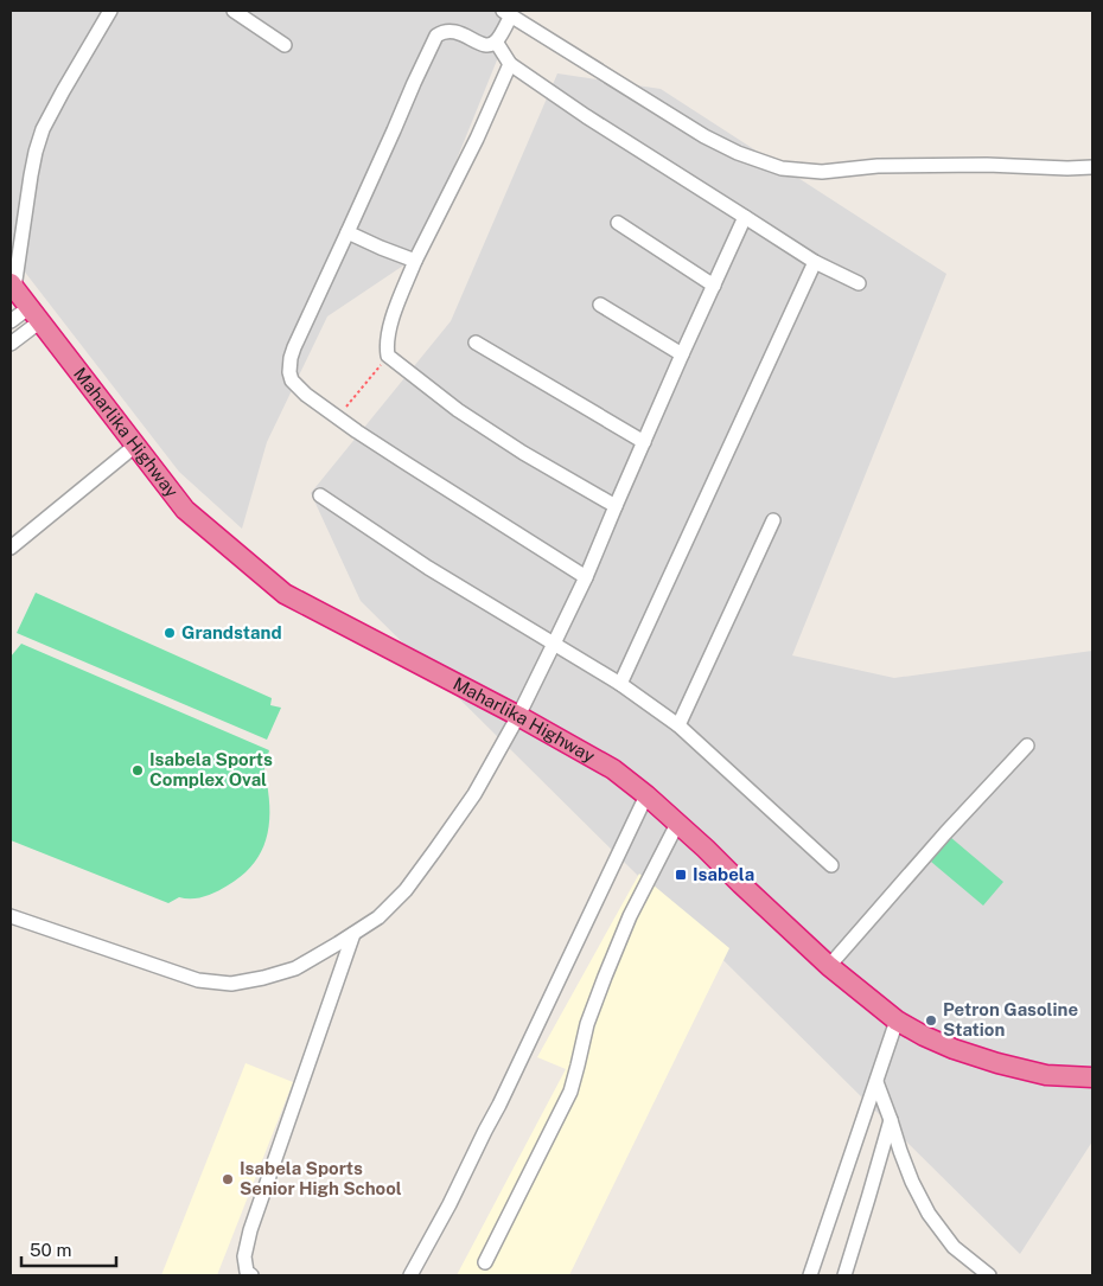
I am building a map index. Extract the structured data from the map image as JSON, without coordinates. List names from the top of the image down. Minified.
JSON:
{"streets":{"highway":["Maharlika Highway"]},"places":{"other":["Grandstand","Isabela Sports Complex Oval","Petron Gasoline Station","Isabela Sports Senior High School"],"transit":["Isabela"]},"scale_bar":"50 m"}
